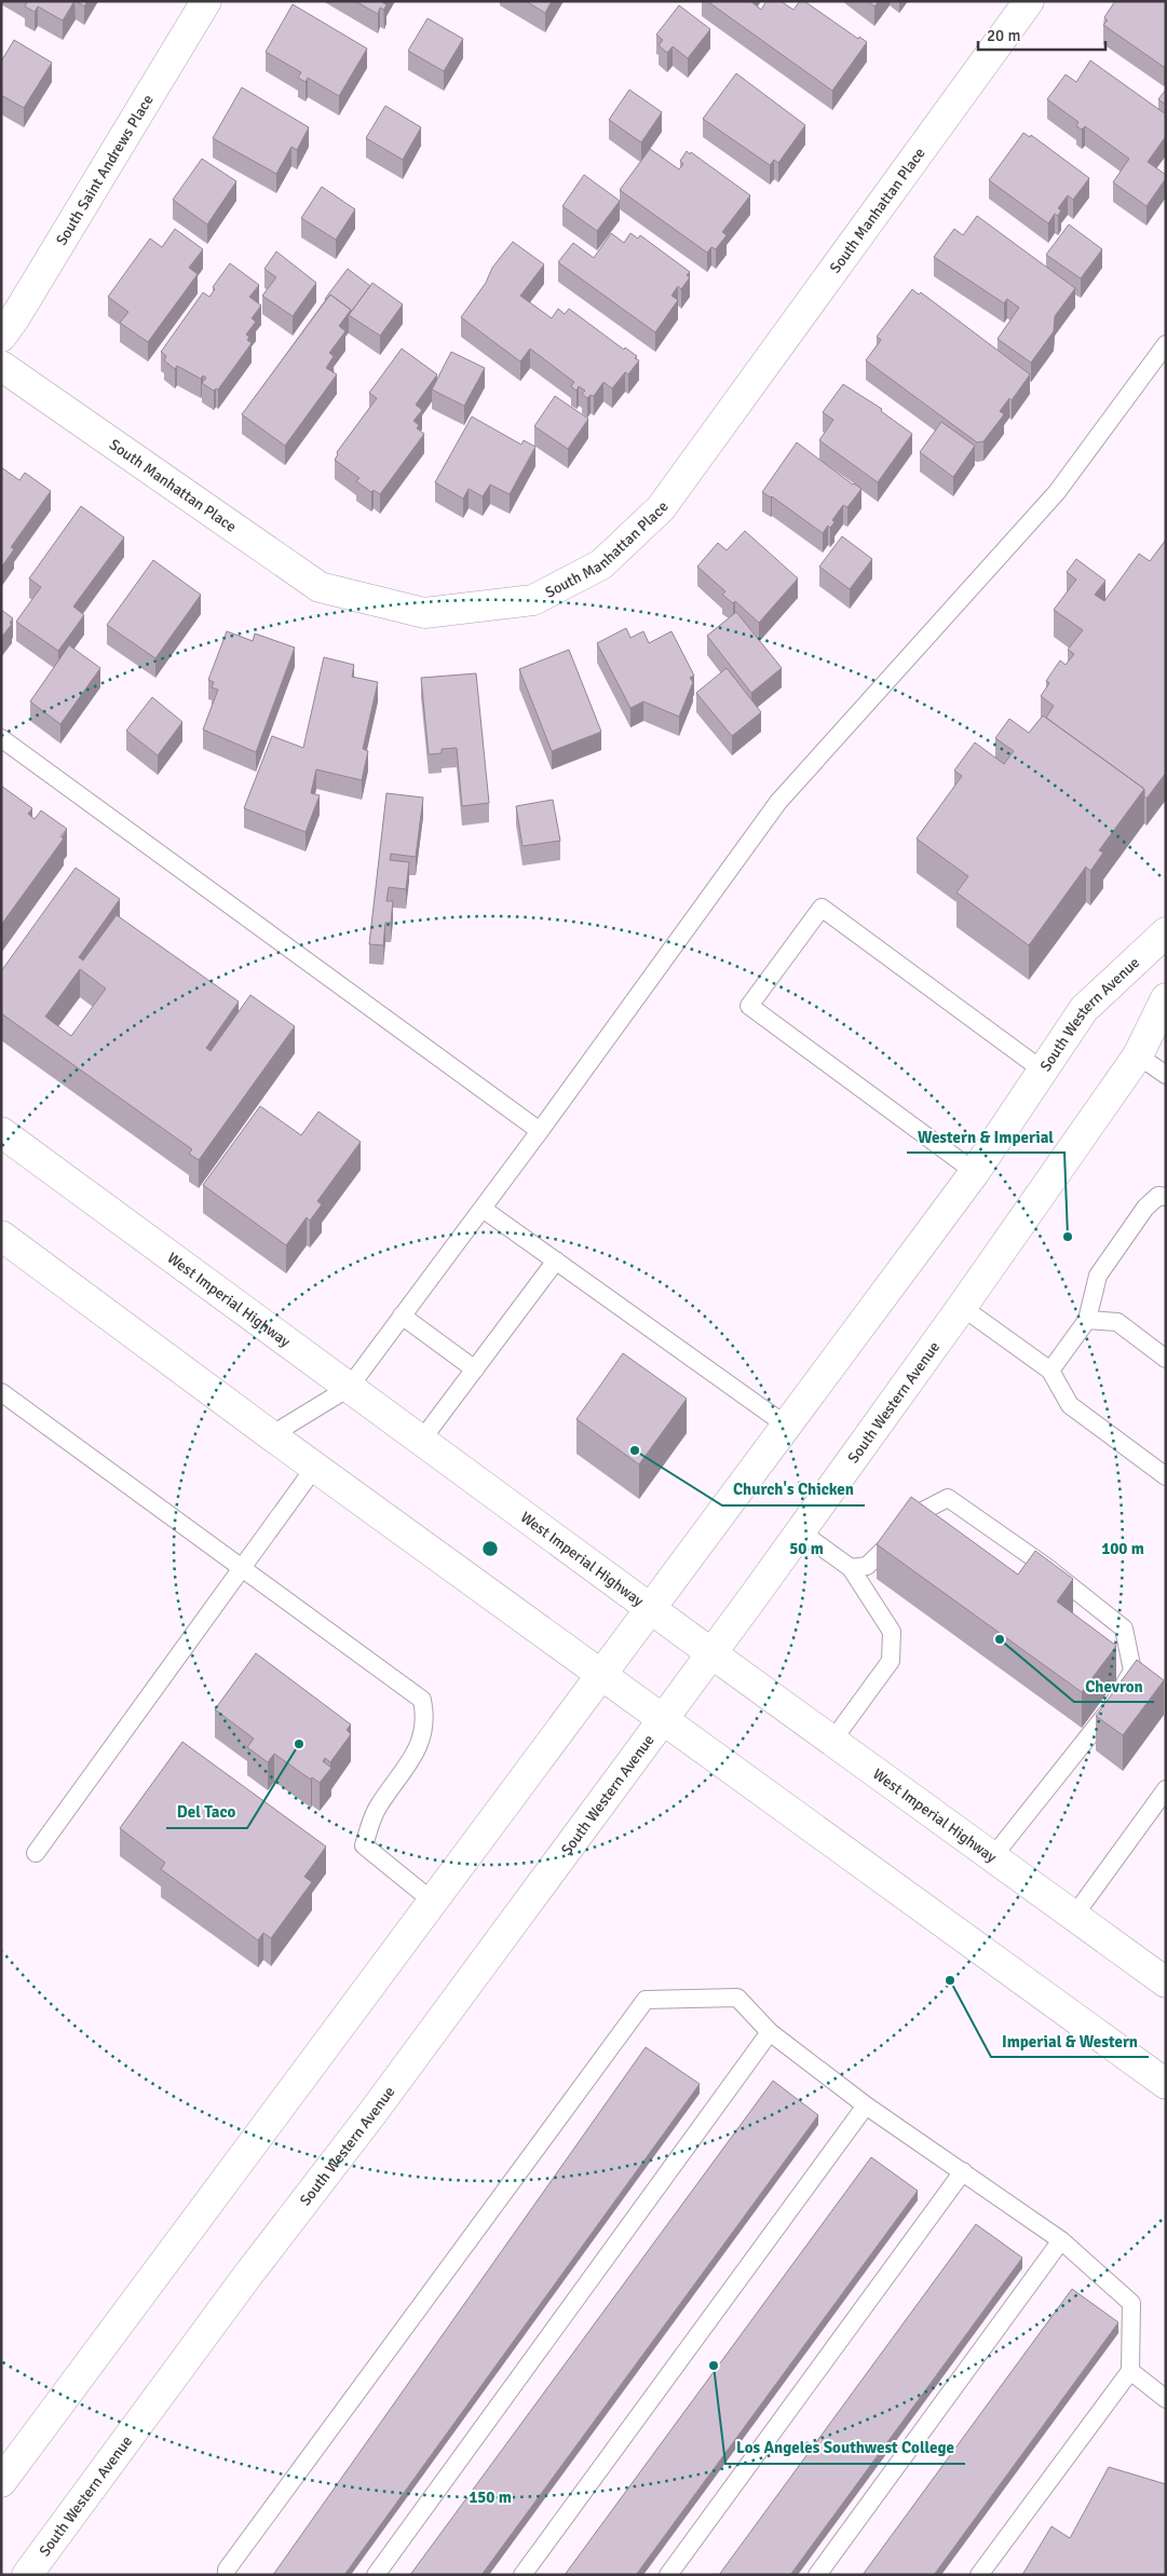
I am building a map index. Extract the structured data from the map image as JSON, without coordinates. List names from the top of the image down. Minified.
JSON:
{"streets":{"main road":["South Saint Andrews Place","South Manhattan Place","South Western Avenue","West Imperial Highway"]},"crossings":[["South Western Avenue","West Imperial Highway"]],"places":["Western & Imperial","Church's Chicken","Chevron","Del Taco","Imperial & Western","Los Angeles Southwest College"],"scale_bar":"20 m","rings":["50 m","100 m","150 m"]}
